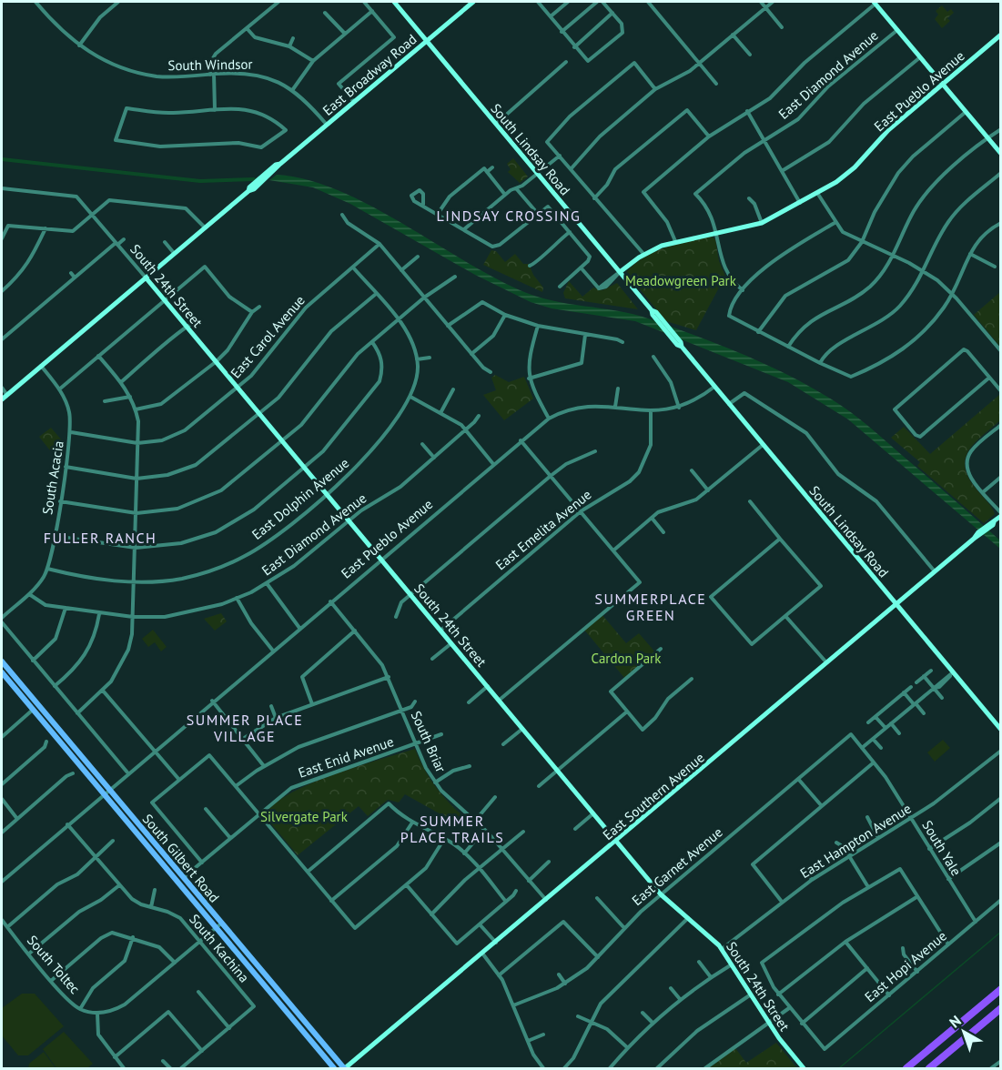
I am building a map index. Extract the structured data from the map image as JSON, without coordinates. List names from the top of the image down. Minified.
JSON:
{"streets":{"main road":["East Broadway Road","East Pueblo Avenue","South Lindsay Road","South 24th Street","East Southern Avenue","South Gilbert Road"],"street":["South Windsor","East Diamond Avenue","East Carol Avenue","South Acacia","East Dolphin Avenue","East Emelita Avenue","South Briar","East Enid Avenue","East Hampton Avenue","South Yale","East Garnet Avenue","South Kachina","South Toltec","East Hopi Avenue"]},"crossings":[["South Windsor","East Broadway Road"],["East Broadway Road","South Lindsay Road"],["East Broadway Road","South 24th Street"],["East Broadway Road","South Acacia"],["East Diamond Avenue","East Pueblo Avenue"],["East Diamond Avenue","South 24th Street"],["East Diamond Avenue","South Acacia"],["East Pueblo Avenue","South Lindsay Road"],["East Pueblo Avenue","South 24th Street"],["East Pueblo Avenue","East Emelita Avenue"],["East Pueblo Avenue","South Briar"],["East Pueblo Avenue","South Gilbert Road"],["East Pueblo Avenue","South Kachina"],["South Lindsay Road","East Southern Avenue"],["South 24th Street","East Carol Avenue"],["South 24th Street","East Dolphin Avenue"],["South 24th Street","East Emelita Avenue"],["South 24th Street","East Southern Avenue"],["South 24th Street","East Hampton Avenue"],["South 24th Street","East Garnet Avenue"],["East Carol Avenue","South Acacia"],["South Acacia","East Dolphin Avenue"],["South Briar","East Enid Avenue"],["South Briar","East Southern Avenue"],["East Enid Avenue","South Gilbert Road"],["East Southern Avenue","South Gilbert Road"],["East Hampton Avenue","South Yale"],["South Yale","East Garnet Avenue"],["South Yale","East Hopi Avenue"]],"districts":["LINDSAY CROSSING","FULLER RANCH","SUMMERPLACE GREEN","SUMMER PLACE VILLAGE","SUMMER PLACE TRAILS"],"parks":["Meadowgreen Park","Cardon Park","Silvergate Park"],"north":"top left"}
